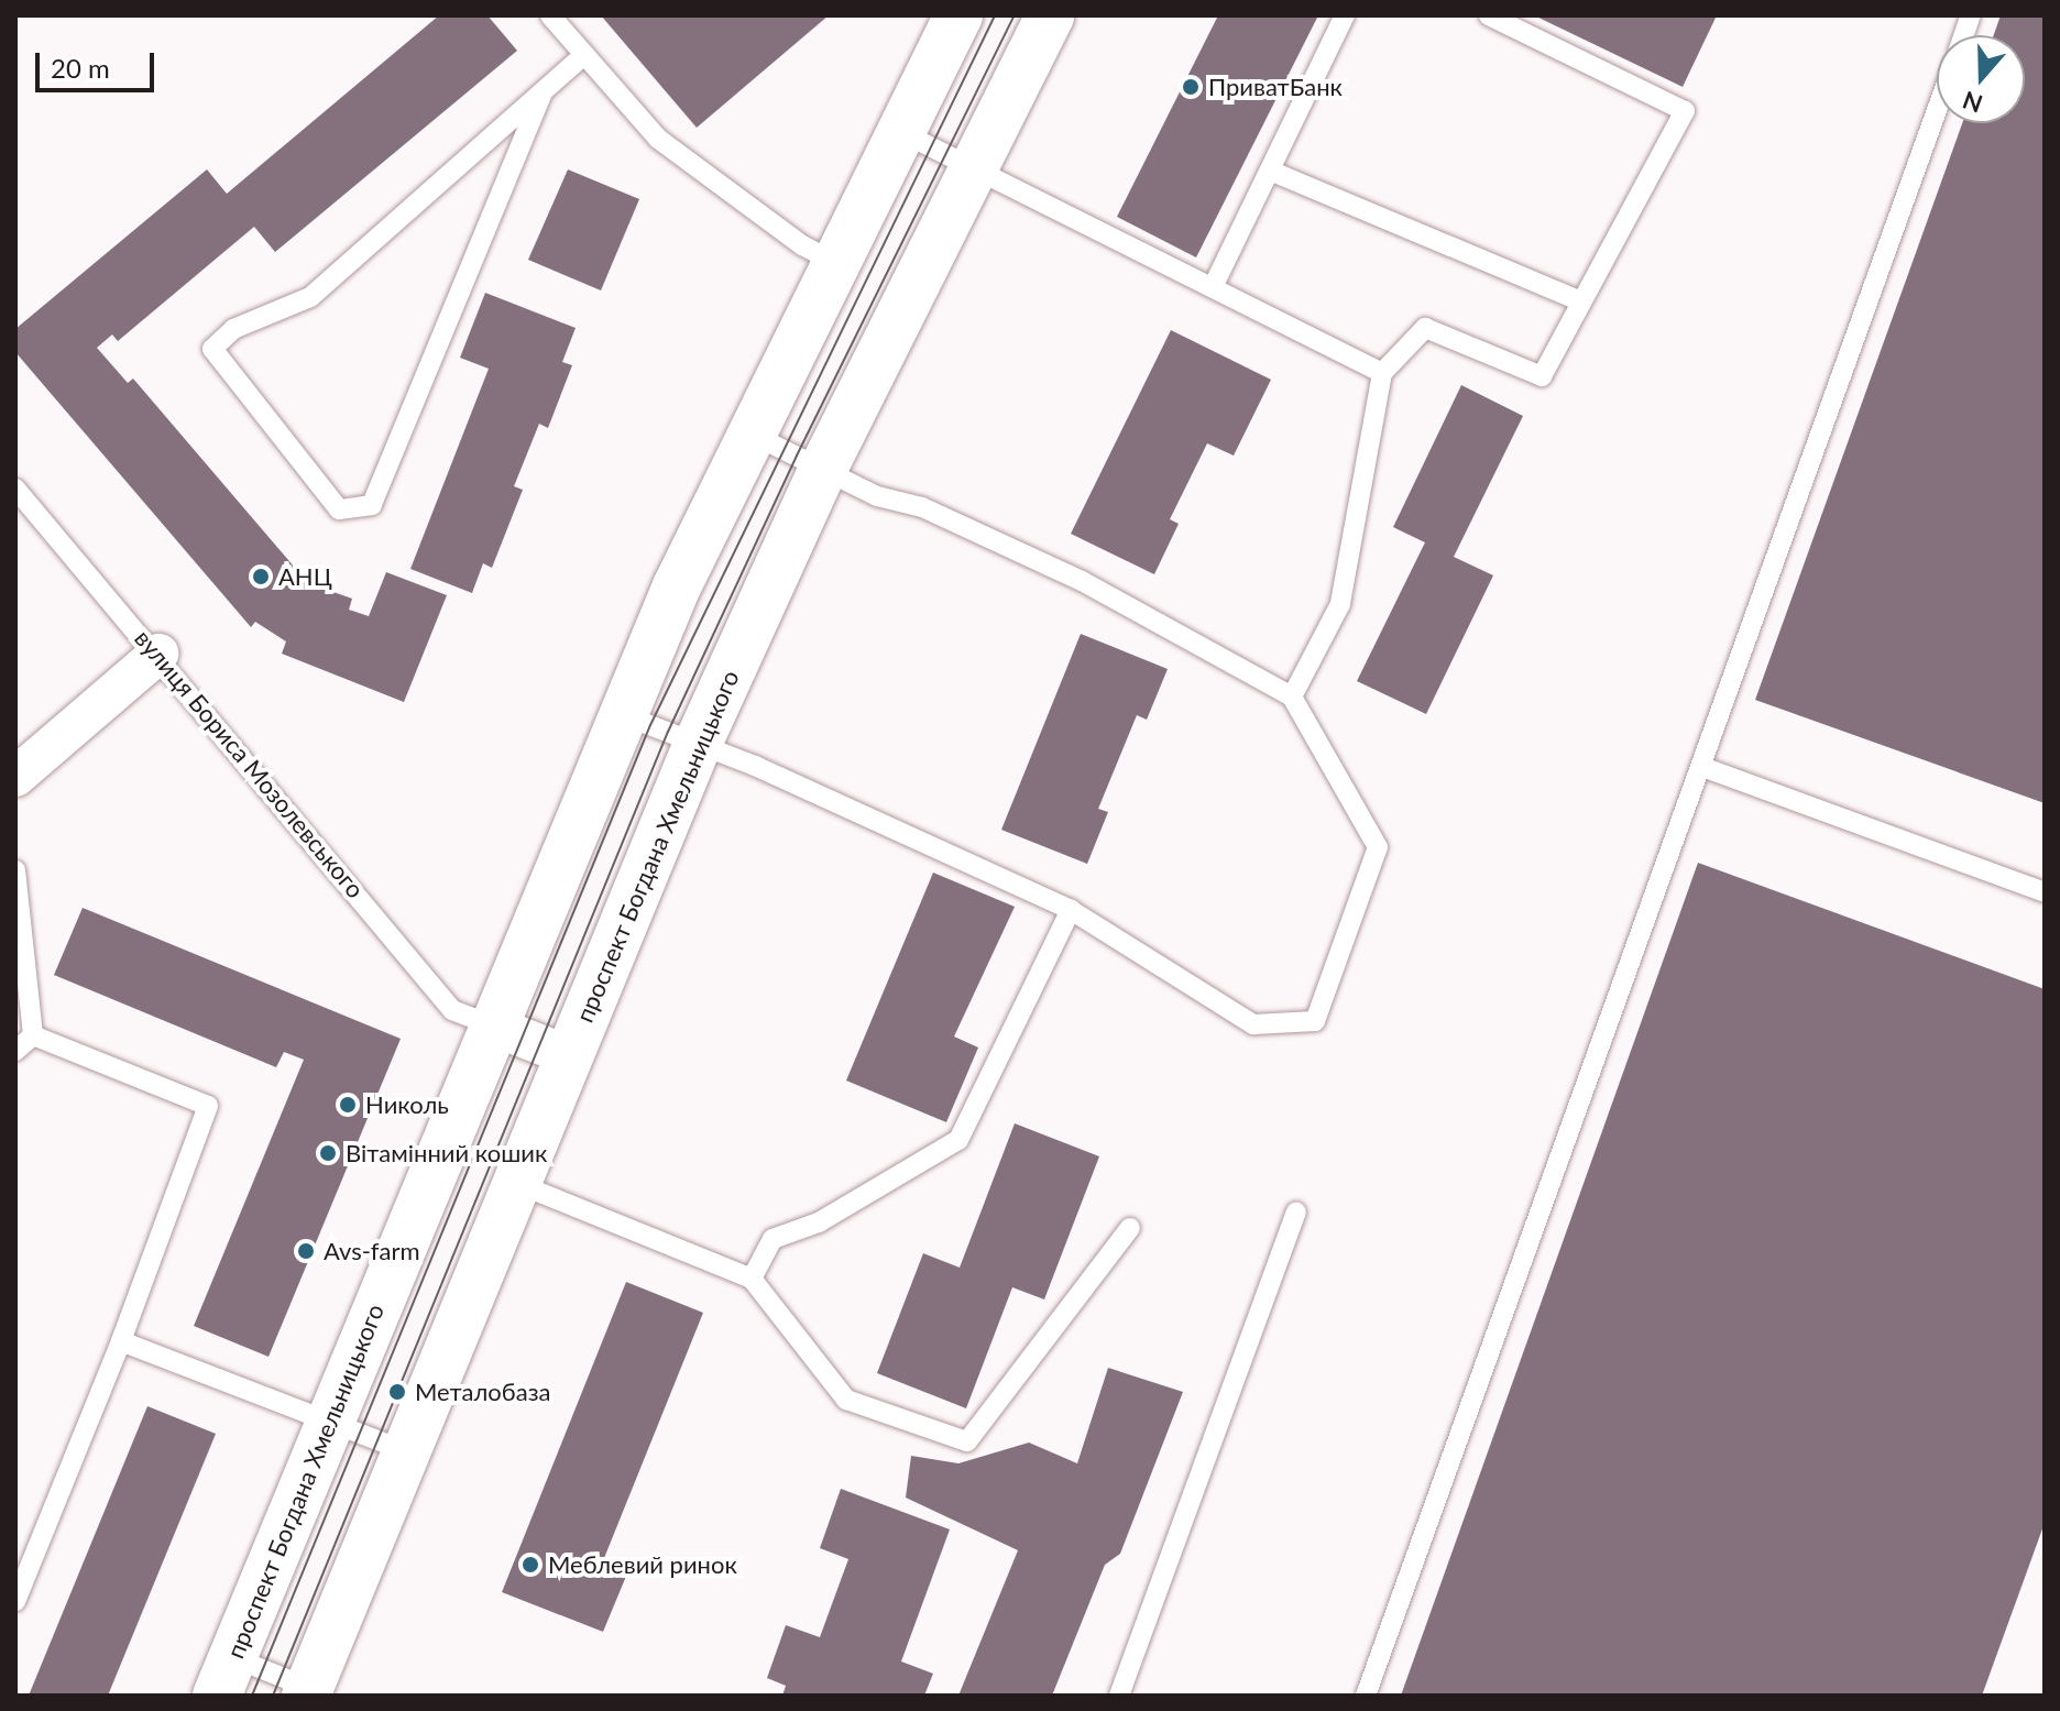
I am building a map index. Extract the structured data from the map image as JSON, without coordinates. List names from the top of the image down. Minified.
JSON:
{"streets":{"main road":["проспект Богдана Хмельницького"],"lane":["вулиця Бориса Мозолевського"]},"crossings":[["вулиця Бориса Мозолевського","проспект Богдана Хмельницького"]],"places":["ПриватБанк","АНЦ","Николь","Вітамінний кошик","Avs-farm","Металобаза","Меблевий ринок"],"scale_bar":"20 m","north":"bottom"}
